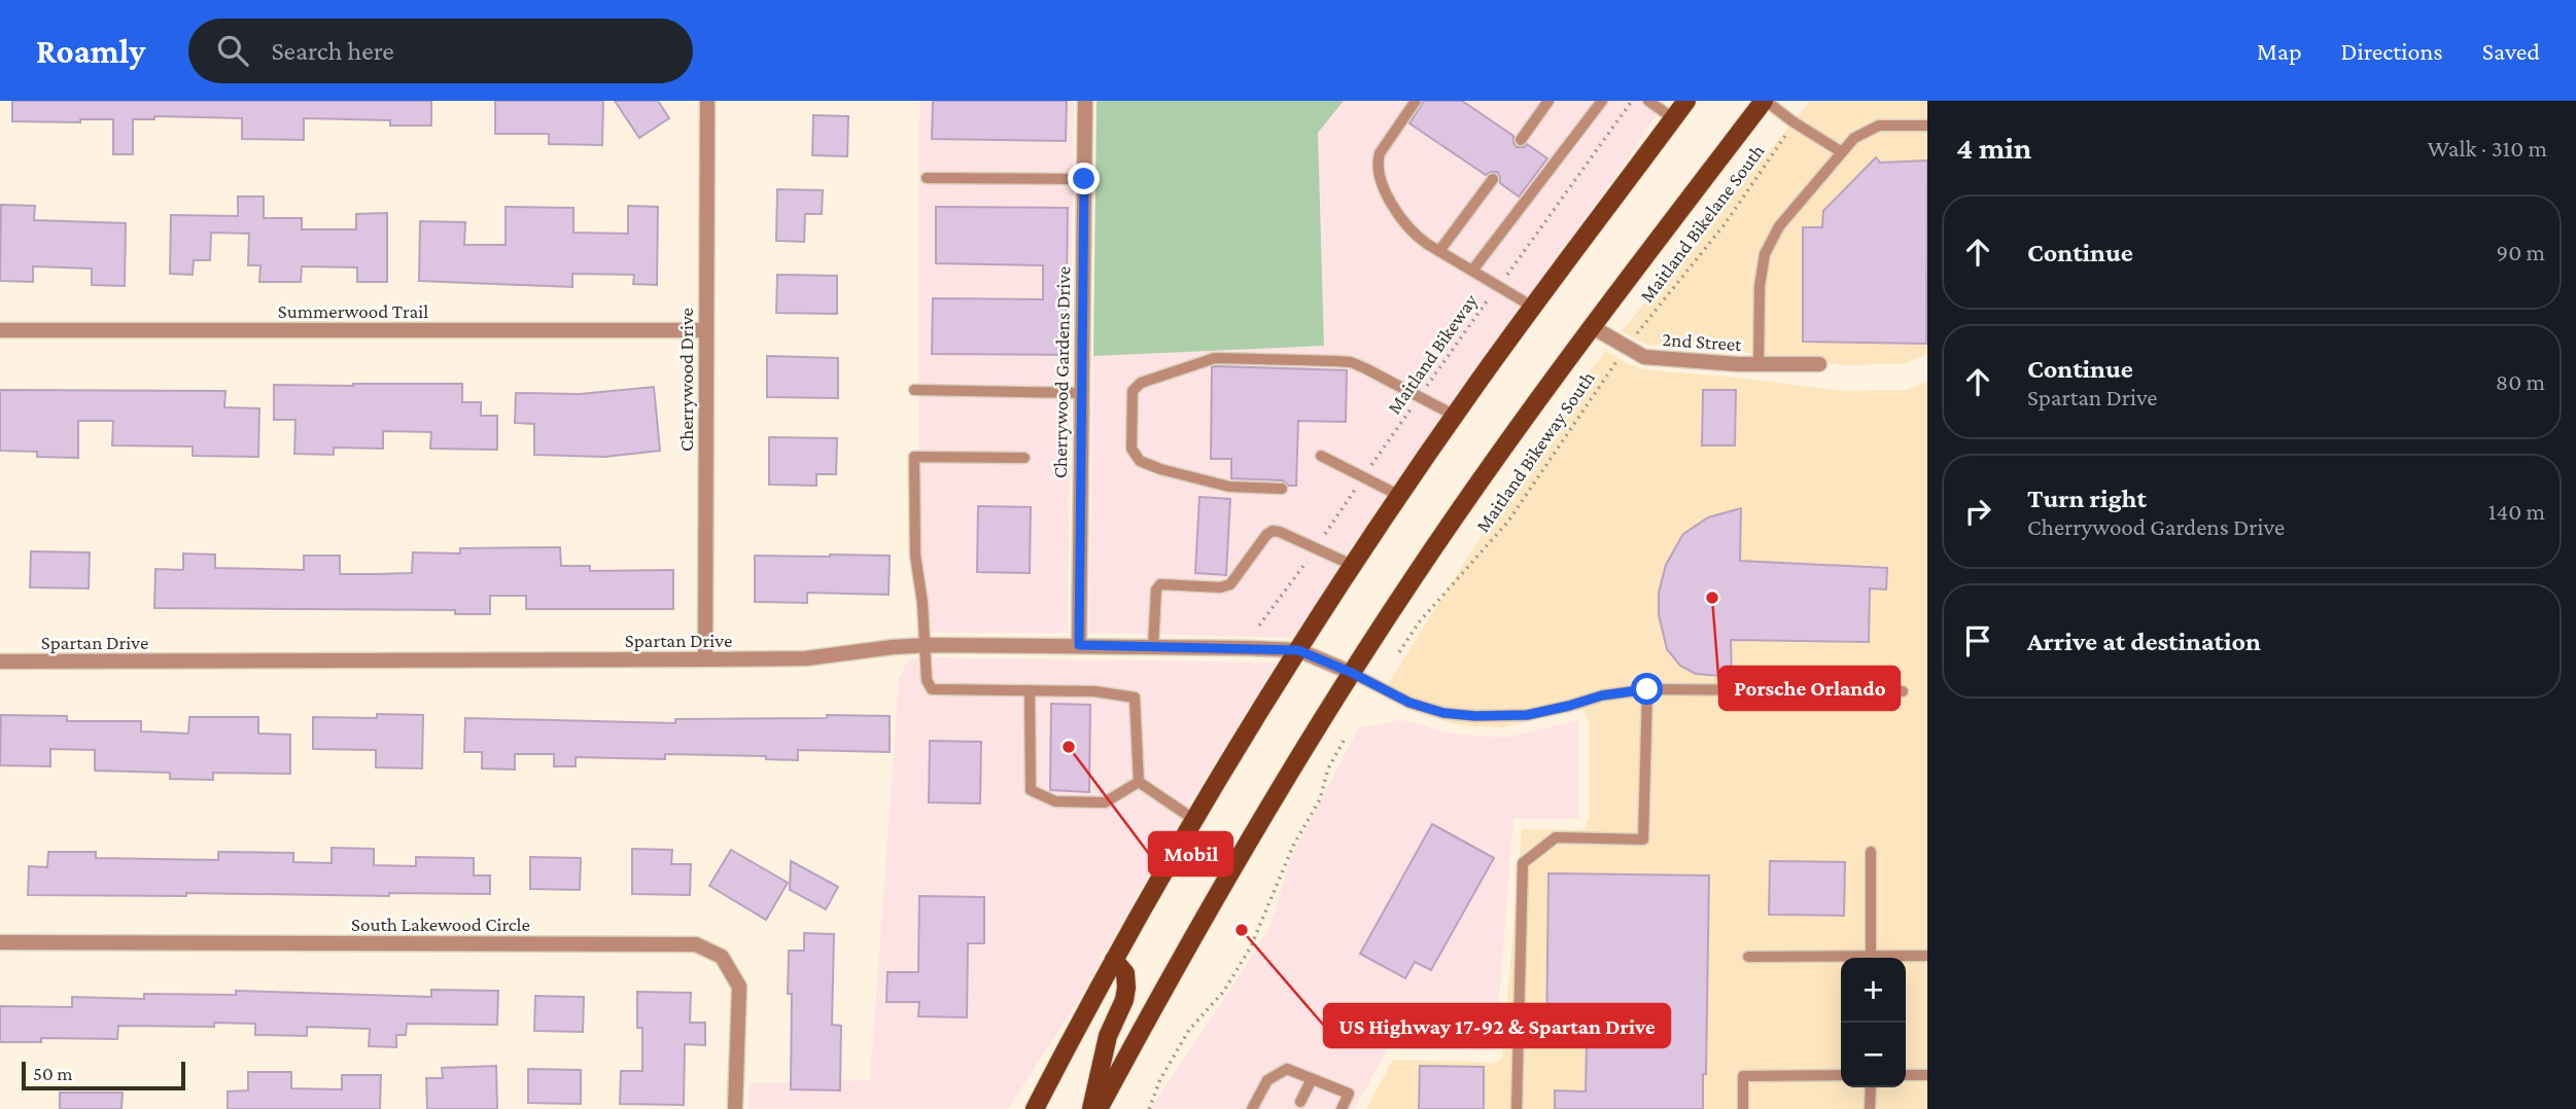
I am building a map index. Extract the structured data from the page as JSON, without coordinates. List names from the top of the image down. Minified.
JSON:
{"streets":{"street":["Summerwood Trail","2nd Street","Cherrywood Gardens Drive","Cherrywood Drive","Spartan Drive","South Lakewood Circle"],"path":["Maitland Bikelane South","Maitland Bikeway","Maitland Bikeway South"]},"crossings":[["Summerwood Trail","Cherrywood Drive"],["Cherrywood Gardens Drive","Spartan Drive"],["Cherrywood Drive","Spartan Drive"]],"places":["Porsche Orlando","Mobil","US Highway 17-92 & Spartan Drive"],"scale_bar":"50 m","page":{"header":"Roamly","search":"Search here","nav":["Map","Directions","Saved"],"heading":["4 min","Walk · 310 m"],"list":[["Continue","90 m"],["Continue","Spartan Drive","80 m"],["Turn right","Cherrywood Gardens Drive","140 m"],"Arrive at destination"],"map_buttons":["+","−"],"scale":"50 m"}}
